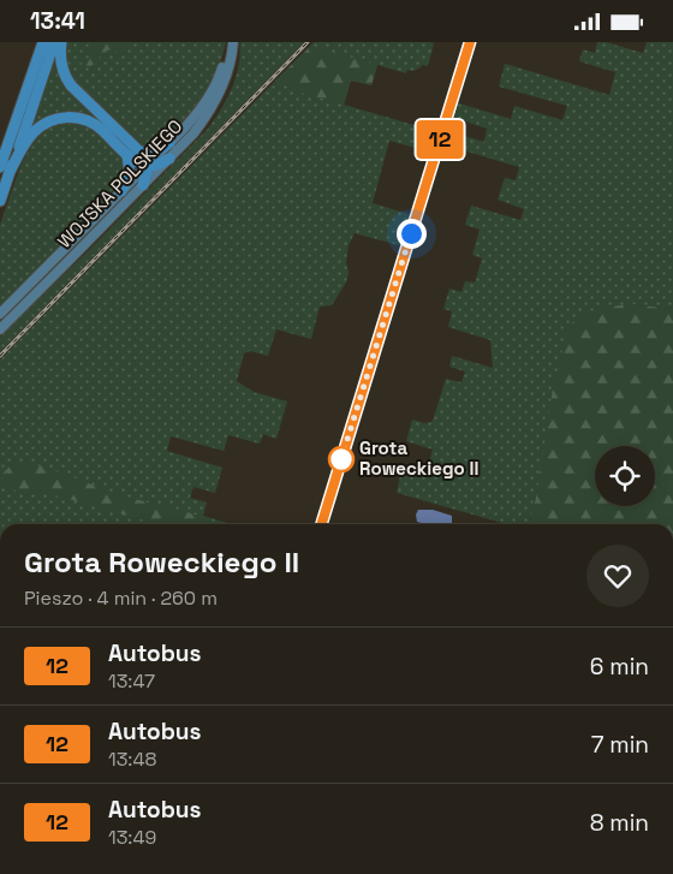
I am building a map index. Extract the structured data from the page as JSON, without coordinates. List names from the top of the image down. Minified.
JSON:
{"streets":{"main road":["WOJSKA POLSKIEGO"]},"places":["Grota Roweckiego II"],"lines":["bus line 12"],"page":{"status":"13:41","on_map":"12","heading":["Grota Roweckiego II","Pieszo · 4 min · 260 m"],"list":[{"mark":"12","name":"Autobus","note":"13:47","value":"6 min"},{"mark":"12","name":"Autobus","note":"13:48","value":"7 min"},{"mark":"12","name":"Autobus","note":"13:49","value":"8 min"}]}}
